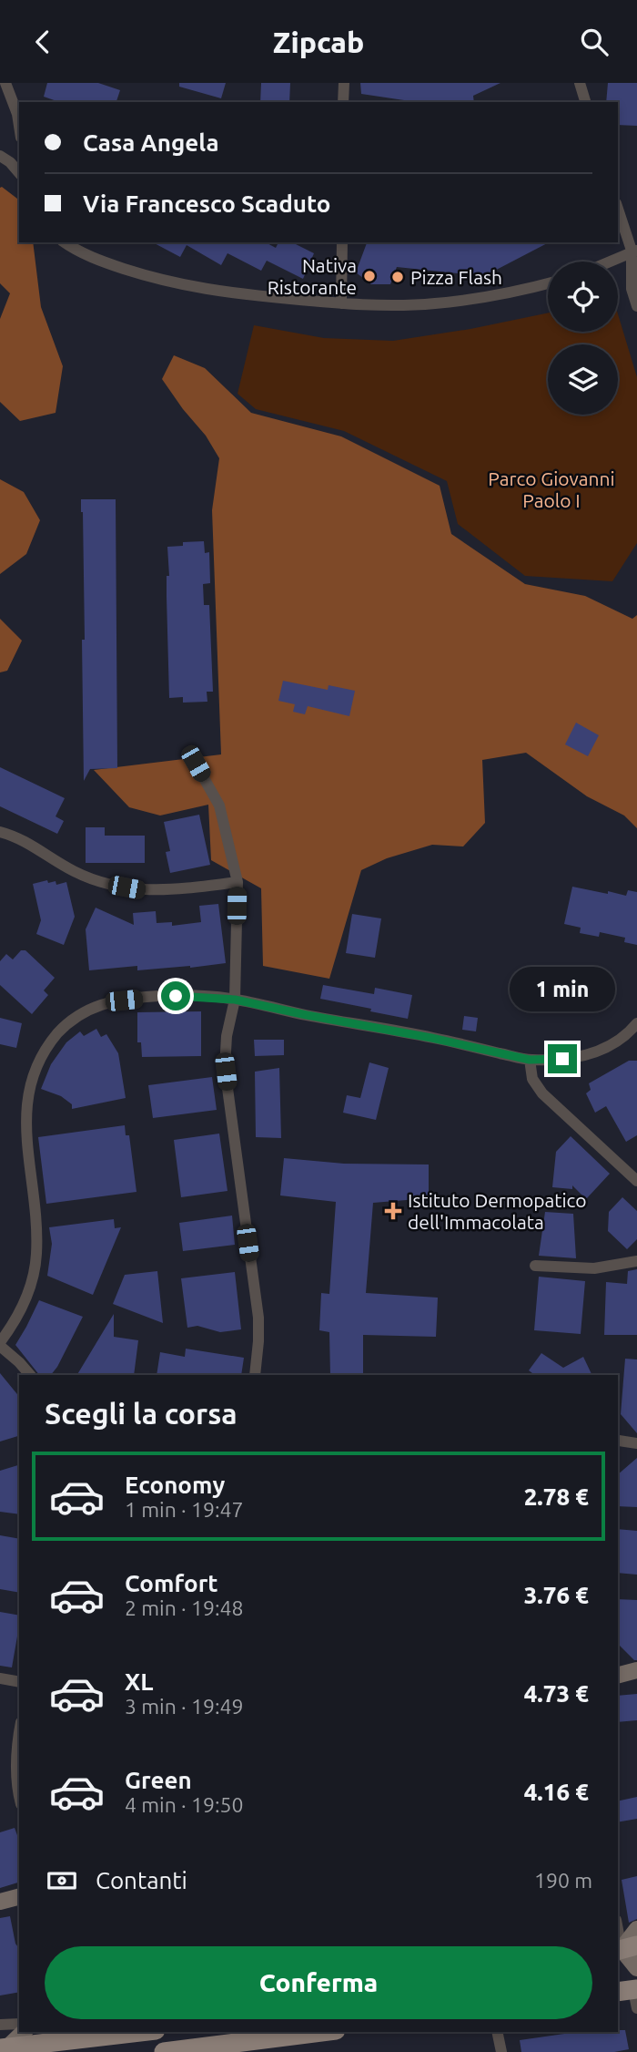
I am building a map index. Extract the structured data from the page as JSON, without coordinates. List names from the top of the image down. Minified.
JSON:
{"parks":["Parco Giovanni Paolo I"],"places":{"other":["Nativa Ristorante","Pizza Flash"],"health":["Istituto Dermopatico dell'Immacolata"]},"page":{"header":"Zipcab","banner":["Casa Angela","Via Francesco Scaduto"],"bubble":"1 min","heading":"Scegli la corsa","list":[{"name":"Economy","note":"1 min · 19:47","value":"2.78 €"},{"name":"Comfort","note":"2 min · 19:48","value":"3.76 €"},{"name":"XL","note":"3 min · 19:49","value":"4.73 €"},{"name":"Green","note":"4 min · 19:50","value":"4.16 €"}],"pay":["Contanti","190 m"],"buttons":"Conferma"}}
